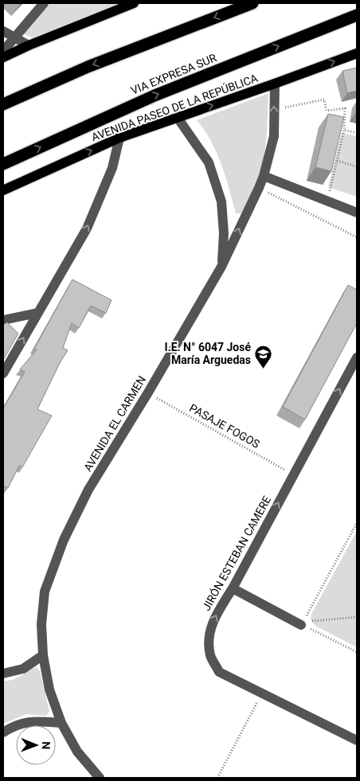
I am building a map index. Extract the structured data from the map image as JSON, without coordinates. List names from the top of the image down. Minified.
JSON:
{"streets":{"highway":["VIA EXPRESA SUR"],"main road":["AVENIDA PASEO DE LA REPÚBLICA"],"street":["AVENIDA EL CARMEN","JIRÓN ESTEBAN CAMERE"],"path":["PASAJE FOGOS"]},"crossings":[["AVENIDA PASEO DE LA REPÚBLICA","AVENIDA EL CARMEN"],["AVENIDA EL CARMEN","PASAJE FOGOS"],["PASAJE FOGOS","JIRÓN ESTEBAN CAMERE"]],"one_way":["AVENIDA PASEO DE LA REPÚBLICA","JIRÓN ESTEBAN CAMERE"],"places":{"school or university":["I.E. N° 6047 José María Arguedas"]},"north":"right"}
